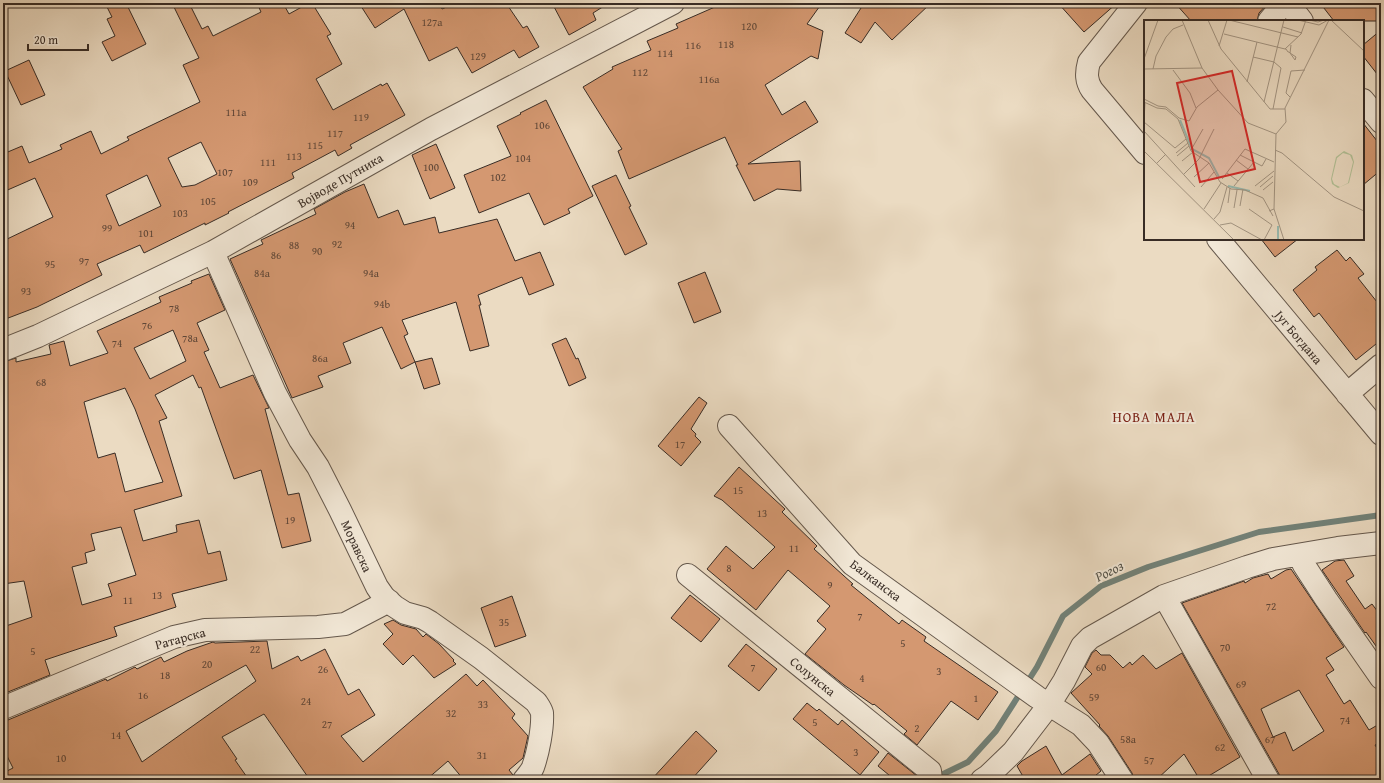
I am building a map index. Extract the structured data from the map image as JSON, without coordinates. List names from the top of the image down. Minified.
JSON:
{"streets":{"street":["Војводе Путника","Југ Богдана","Моравска","Балканска","Ратарска","Солунска"]},"crossings":[["Војводе Путника","Моравска"],["Моравска","Ратарска"]],"districts":["НОВА МАЛА"],"water":["Рогоз"],"house_numbers":["127a","120","118","116","114","129","112","116a","111a","119","106","117","115","113","104","111","100","107","102","109","105","103","94","99","101","92","88","90","86","97","95","84a","94a","93","94b","78","76","78a","74","86a","68","17","15","13","19","11","8","9","13","11","72","7","35","5","70","22","5","20","7","60","26","3","18","4","69","16","59","1","24","33","32","74","5","27","2","14","58a","67","62","3","31","10","57"],"scale_bar":"20 m"}
